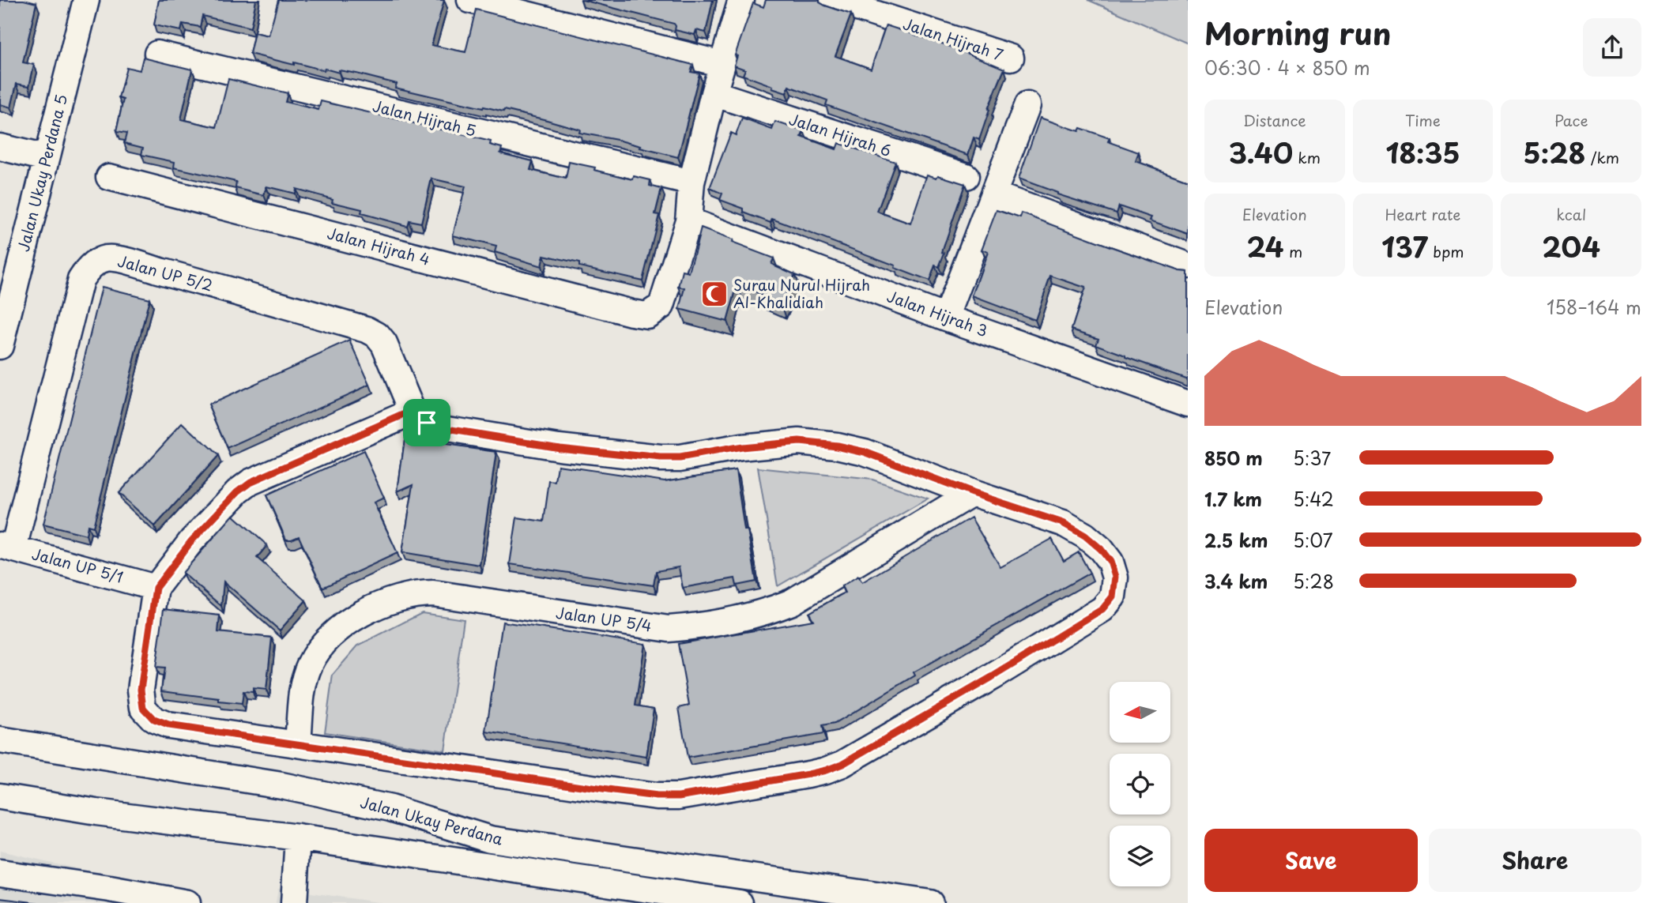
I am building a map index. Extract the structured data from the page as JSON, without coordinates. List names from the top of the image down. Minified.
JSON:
{"streets":{"street":["Jalan Hijrah 7","Jalan Hijrah 5","Jalan Hijrah 6","Jalan Ukay Perdana 5","Jalan Hijrah 4","Jalan UP 5/2","Jalan Hijrah 3","Jalan UP 5/1","Jalan UP 5/4","Jalan Ukay Perdana"]},"crossings":[["Jalan Hijrah 4","Jalan Hijrah 3"],["Jalan UP 5/2","Jalan UP 5/1"]],"places":{"mosque":["Surau Nurul Hijrah Al-Khalidiah"]},"north":"left","page":{"heading":["Morning run","06:30 · 4 × 850 m"],"stats":[["Distance","3.40 km"],["Time","18:35"],["Pace","5:28 /km"],["Elevation","24 m"],["Heart rate","137 bpm"],["kcal","204"]],"chart":["Elevation","158–164 m"],"list":[{"name":"850 m","note":"5:37"},{"name":"1.7 km","note":"5:42"},{"name":"2.5 km","note":"5:07"},{"name":"3.4 km","note":"5:28"}],"buttons":["Save","Share"]}}
